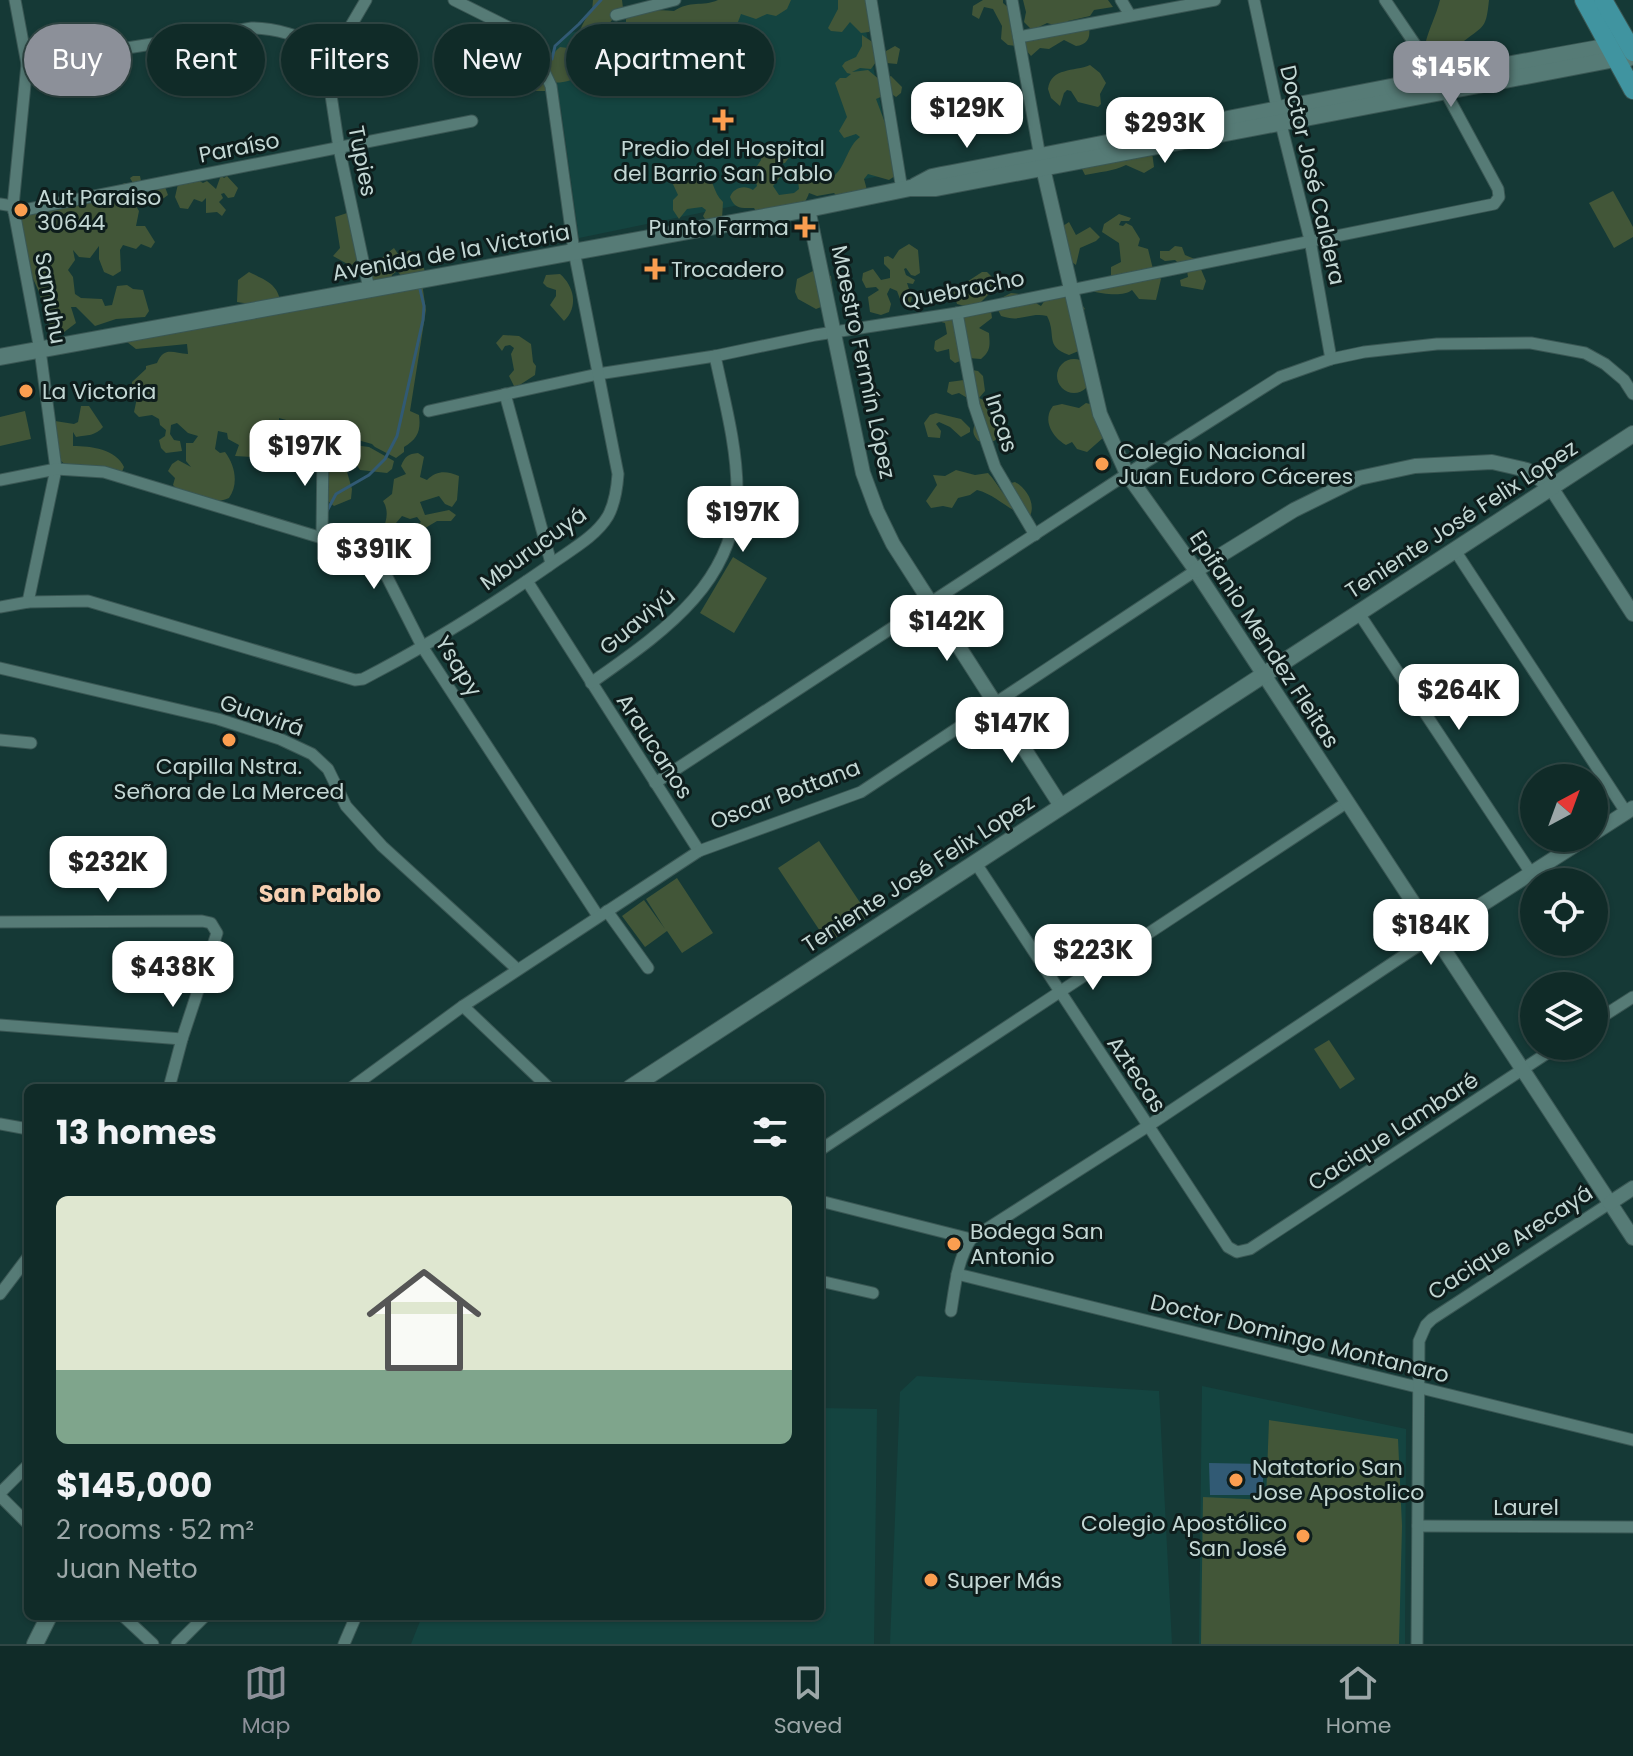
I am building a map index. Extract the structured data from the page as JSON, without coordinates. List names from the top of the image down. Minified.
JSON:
{"streets":{"main road":["Avenida de la Victoria","Teniente José Felix Lopez"],"street":["Paraíso","Tupies","Doctor José Caldera","Quebracho","Samuhu","Maestro Fermín López","Incas","Mburucuyá","Guaviyú","Epifanio Mendez Fleitas","Ysapy","Guavirá","Araucanos","Oscar Bottana","Aztecas","Cacique Lambaré","Cacique Arecayá","Doctor Domingo Montanaro","Laurel"]},"crossings":[["Paraíso","Tupies"],["Paraíso","Samuhu"],["Tupies","Avenida de la Victoria"],["Doctor José Caldera","Avenida de la Victoria"],["Doctor José Caldera","Quebracho"],["Avenida de la Victoria","Quebracho"],["Avenida de la Victoria","Samuhu"],["Avenida de la Victoria","Maestro Fermín López"],["Avenida de la Victoria","Mburucuyá"],["Avenida de la Victoria","Epifanio Mendez Fleitas"],["Quebracho","Maestro Fermín López"],["Quebracho","Incas"],["Quebracho","Mburucuyá"],["Quebracho","Guaviyú"],["Quebracho","Epifanio Mendez Fleitas"],["Samuhu","Mburucuyá"],["Samuhu","Ysapy"],["Maestro Fermín López","Teniente José Felix Lopez"],["Maestro Fermín López","Oscar Bottana"],["Teniente José Felix Lopez","Epifanio Mendez Fleitas"],["Teniente José Felix Lopez","Oscar Bottana"],["Teniente José Felix Lopez","Aztecas"],["Mburucuyá","Ysapy"],["Mburucuyá","Araucanos"],["Guaviyú","Araucanos"],["Epifanio Mendez Fleitas","Oscar Bottana"],["Epifanio Mendez Fleitas","Cacique Lambaré"],["Epifanio Mendez Fleitas","Cacique Arecayá"],["Ysapy","Oscar Bottana"],["Guavirá","Oscar Bottana"],["Araucanos","Oscar Bottana"],["Aztecas","Cacique Lambaré"],["Cacique Arecayá","Doctor Domingo Montanaro"],["Cacique Arecayá","Laurel"]],"districts":["San Pablo"],"places":{"health":["Predio del Hospital del Barrio San Pablo","Punto Farma","Trocadero"],"other":["Aut Paraiso 30644","La Victoria","Colegio Nacional Juan Eudoro Cáceres","Capilla Nstra. Señora de La Merced","Bodega San Antonio","Natatorio San Jose Apostolico","Colegio Apostólico San José","Super Más"]},"north":"top right","page":{"chip":["Buy","Rent","Filters","New","Apartment"],"price":["$145K","$129K","$293K","$197K","$197K","$391K","$142K","$264K","$147K","$232K","$184K","$223K","$438K"],"heading":"13 homes","list":[{"name":"$145,000","note":"2 rooms · 52 m² · Juan Netto"}],"tabs":["Map","Saved","Home"]}}
